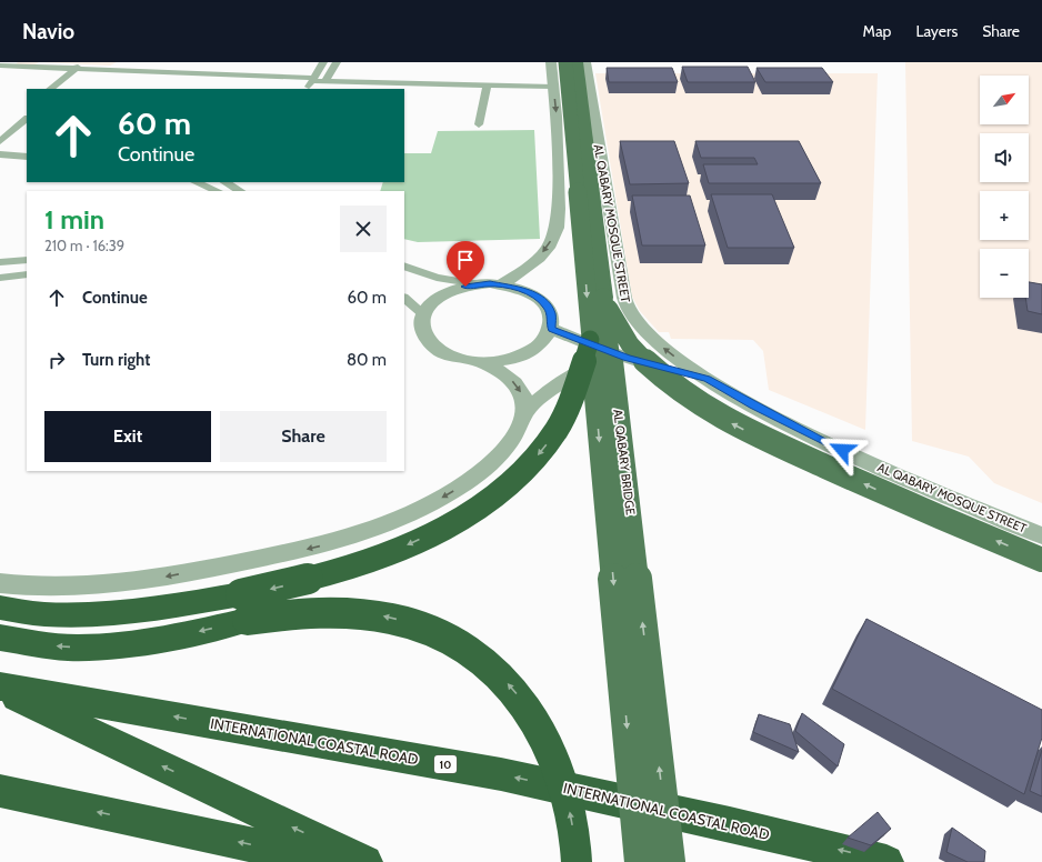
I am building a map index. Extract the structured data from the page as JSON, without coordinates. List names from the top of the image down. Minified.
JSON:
{"streets":{"highway":["INTERNATIONAL COASTAL ROAD","10"],"main road":["AL QABARY BRIDGE"],"street":["AL QABARY MOSQUE STREET"]},"one_way":["AL QABARY MOSQUE STREET"],"north":"top right","page":{"header":"Navio","nav":["Map","Layers","Share"],"map_buttons":["+","−"],"turn":["60 m","Continue"],"heading":["1 min","210 m · 16:39"],"list":[{"name":"Continue","value":"60 m"},{"name":"Turn right","value":"80 m"}],"buttons":["Exit","Share"]}}
